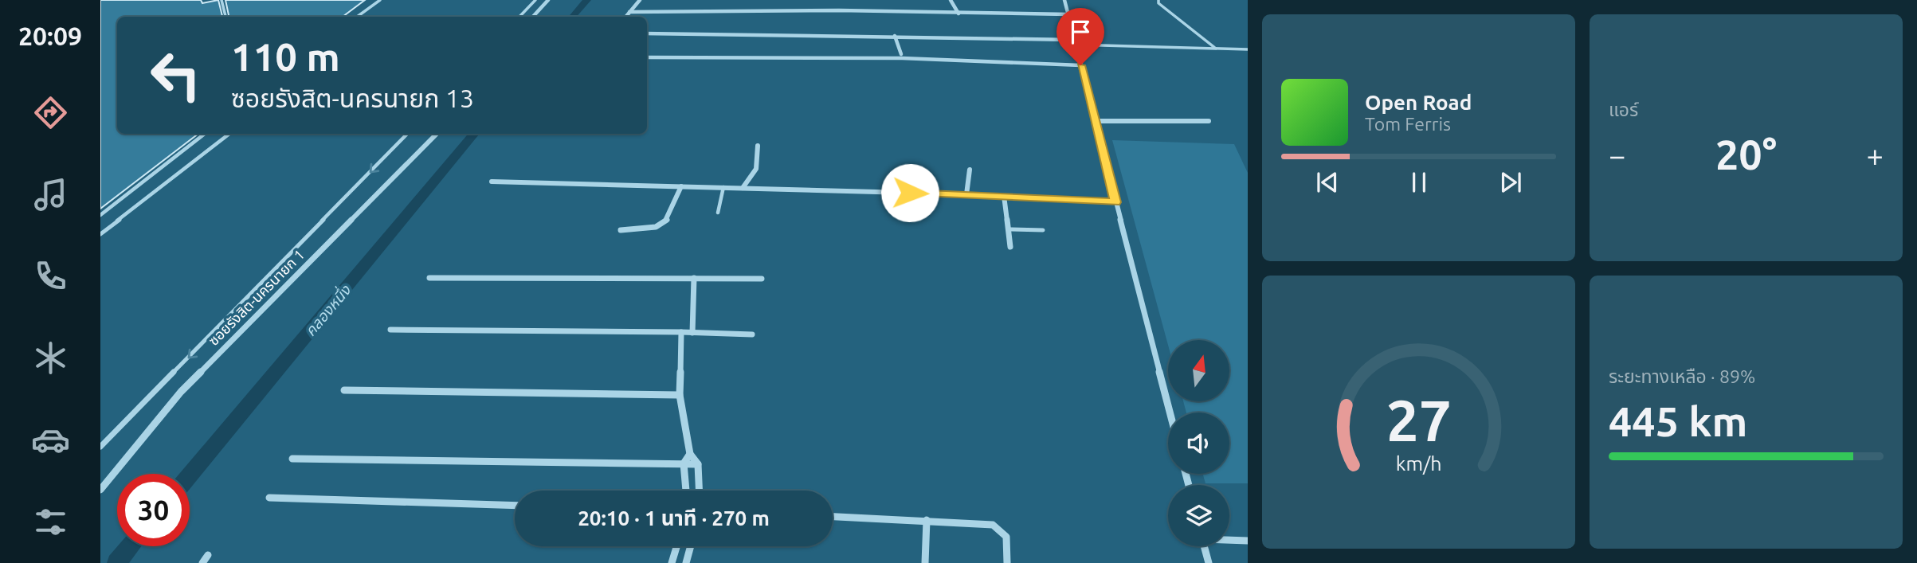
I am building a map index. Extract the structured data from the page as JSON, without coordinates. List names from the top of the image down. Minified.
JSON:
{"streets":{"street":["ซอยรังสิต-นครนายก 1"]},"water":["คลองหนึ่ง"],"north":"top","page":{"tabs":"20:09","tile":["แอร์",["ระยะทางเหลือ · 89%","445 km"]],"turn":["110 m","ซอยรังสิต-นครนายก 13"],"song":["Open Road","Tom Ferris"],"heat":["−","20°","+"],"limit":"30","trip":"20:10 · 1 นาที · 270 m","gauge":["27","km/h"]}}
